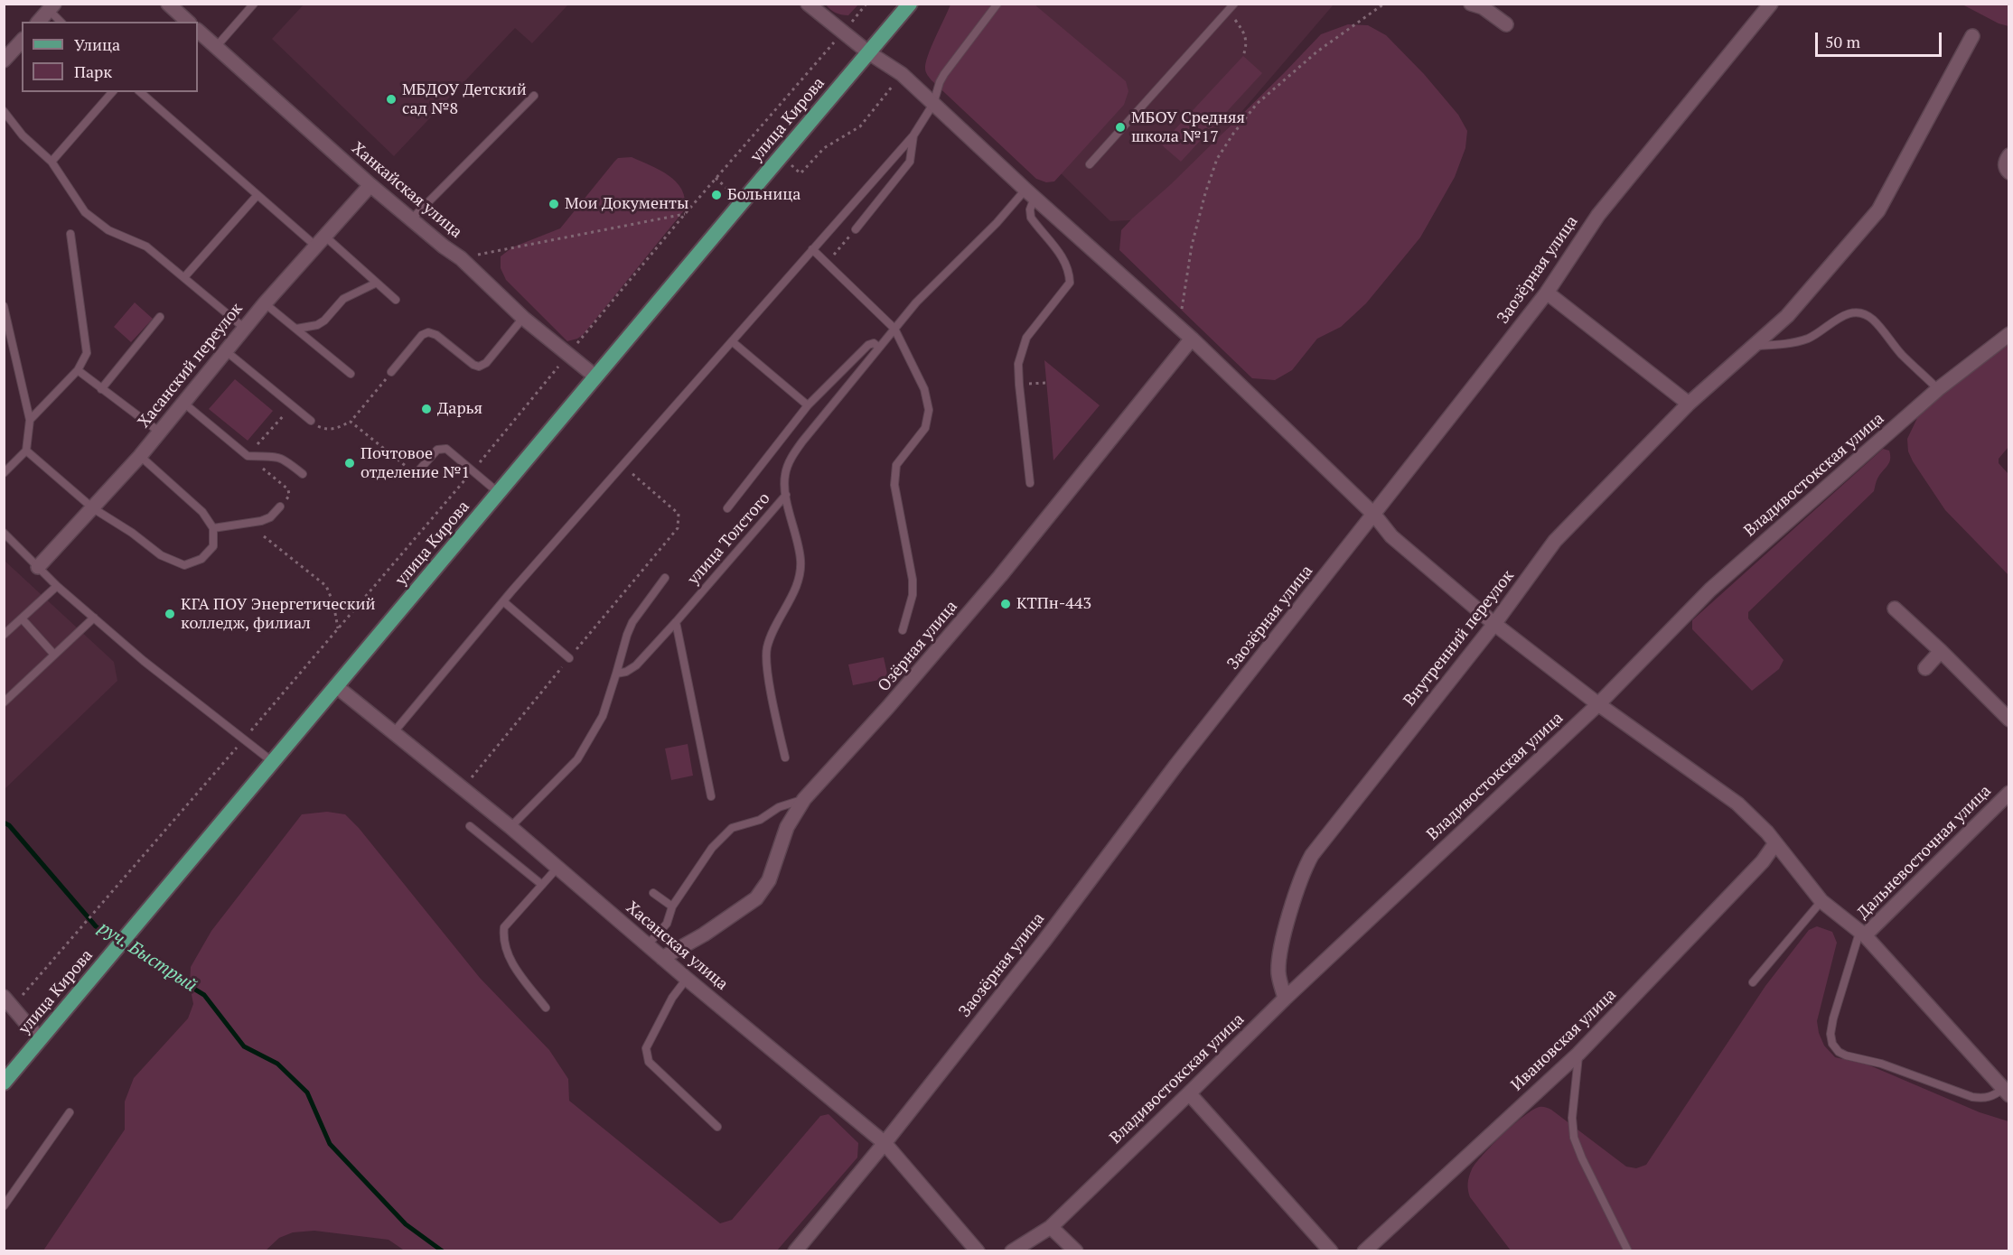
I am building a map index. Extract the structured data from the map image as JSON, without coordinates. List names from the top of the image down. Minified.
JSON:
{"streets":{"main road":["улица Кирова"],"street":["Ханкайская улица","Заозёрная улица","Хасанский переулок","Владивостокская улица","Внутренний переулок","Озёрная улица","Дальневосточная улица","Хасанская улица","Ивановская улица"],"lane":["улица Толстого"]},"crossings":[["улица Кирова","Ханкайская улица"],["улица Кирова","Хасанская улица"],["Ханкайская улица","Хасанский переулок"],["Заозёрная улица","Хасанская улица"],["Владивостокская улица","Внутренний переулок"],["Озёрная улица","Хасанская улица"]],"water":["руч. Быстрый"],"places":["МБДОУ Детский сад №8","МБОУ Средняя школа №17","Больница","Мои Документы","Дарья","Почтовое отделение №1","КТПн-443","КГА ПОУ Энергетический колледж, филиал"],"legend":["Улица","Парк"],"scale_bar":"50 m"}
